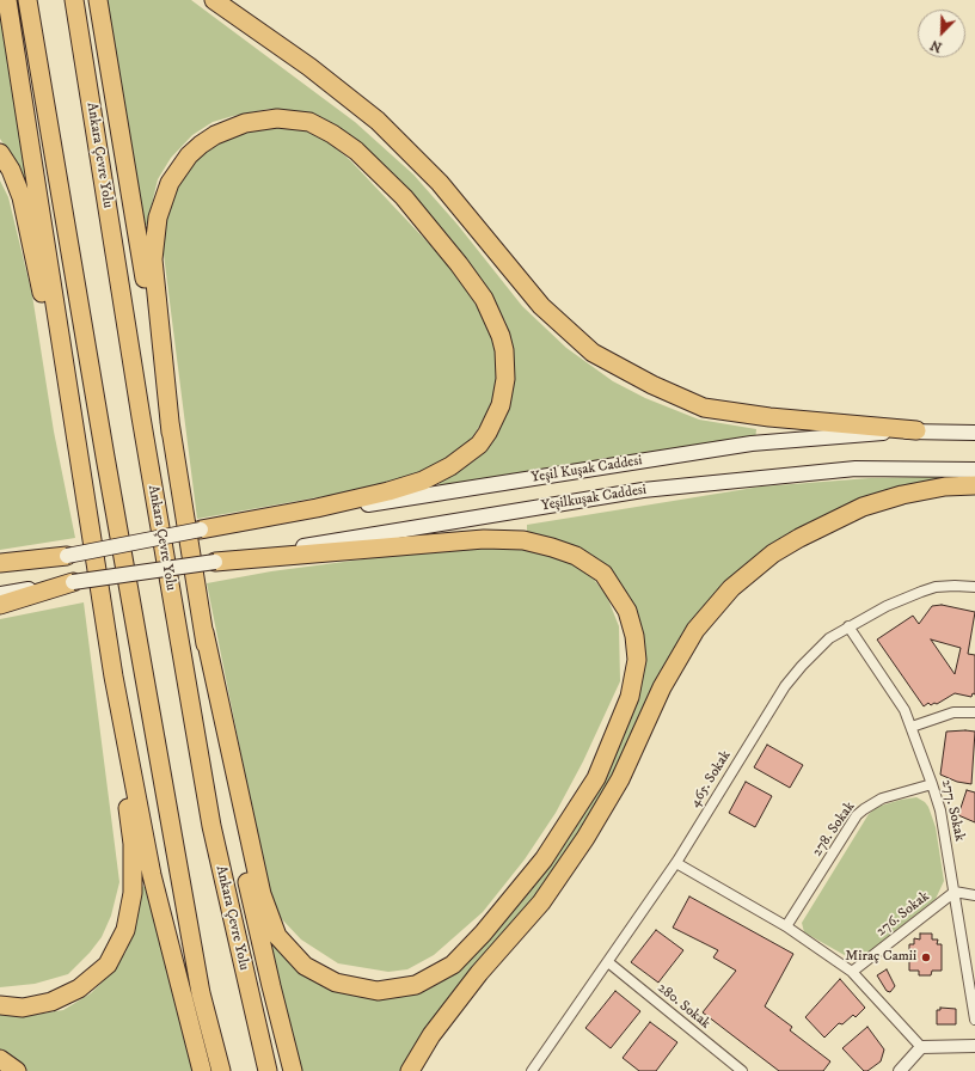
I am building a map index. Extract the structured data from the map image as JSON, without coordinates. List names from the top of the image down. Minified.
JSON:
{"streets":{"highway":["Ankara Çevre Yolu"],"main road":["Yeşil Kuşak Caddesi","Yeşilkuşak Caddesi"],"street":["465. Sokak","277. Sokak","278. Sokak","276. Sokak","280. Sokak"]},"crossings":[["465. Sokak","277. Sokak"],["465. Sokak","280. Sokak"],["277. Sokak","278. Sokak"],["277. Sokak","276. Sokak"]],"places":["Miraç Camii"],"north":"bottom left"}
